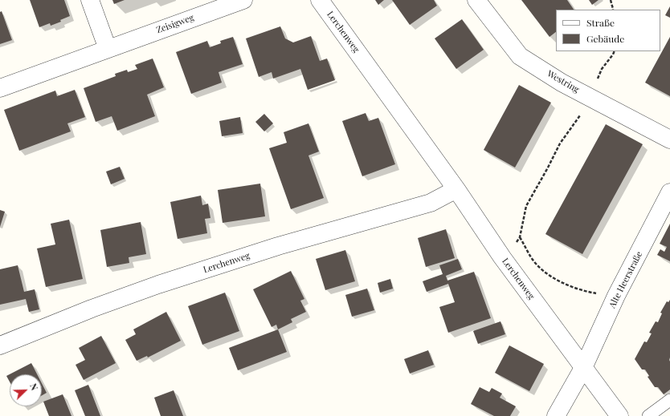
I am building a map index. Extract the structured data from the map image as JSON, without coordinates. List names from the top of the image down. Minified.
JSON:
{"streets":{"street":["Zeisigweg","Lerchenweg","Westring","Alte Heerstraße"]},"crossings":[["Lerchenweg","Alte Heerstraße"]],"legend":["Straße","Gebäude"],"north":"top right"}
